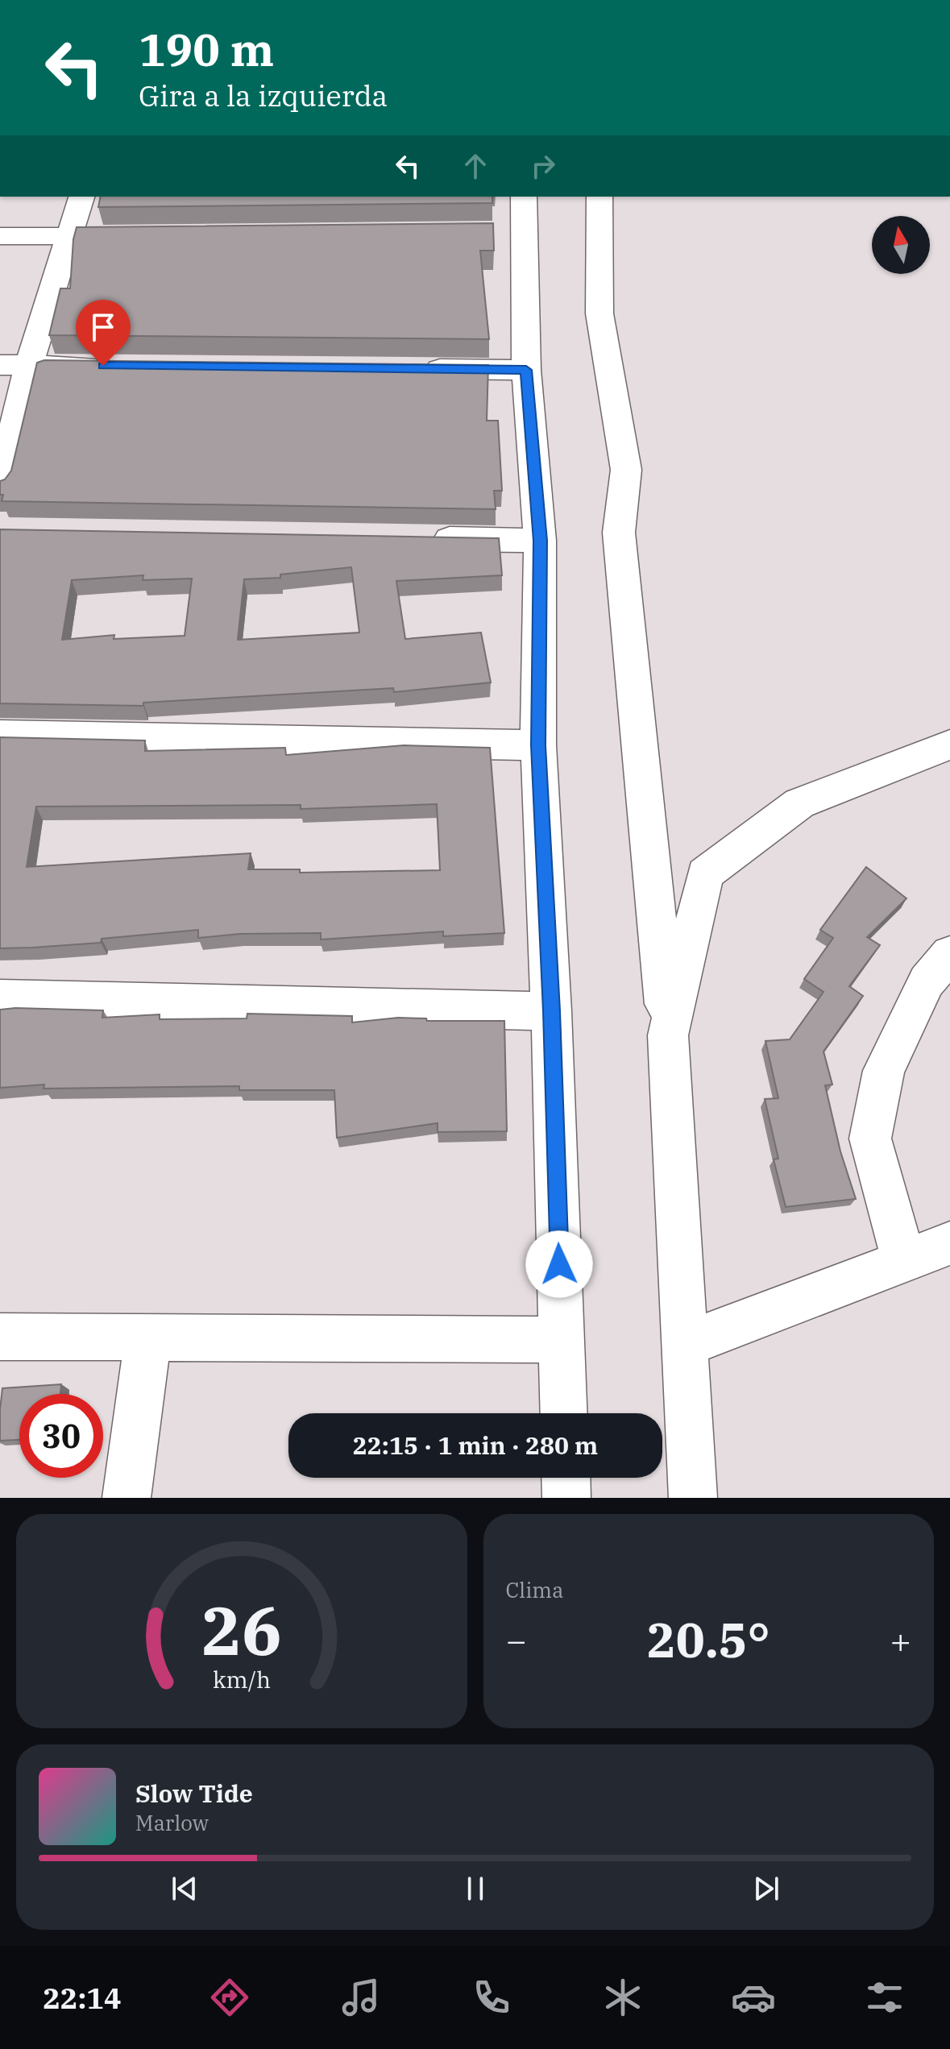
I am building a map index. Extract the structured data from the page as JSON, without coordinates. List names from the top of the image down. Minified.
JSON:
{"north":"top","page":{"turn":["190 m","Gira a la izquierda"],"limit":"30","trip":"22:15 · 1 min · 280 m","tile":"Clima","heat":["−","20.5°","+"],"song":["Slow Tide","Marlow"],"tabs":"22:14","gauge":["26","km/h"]}}
